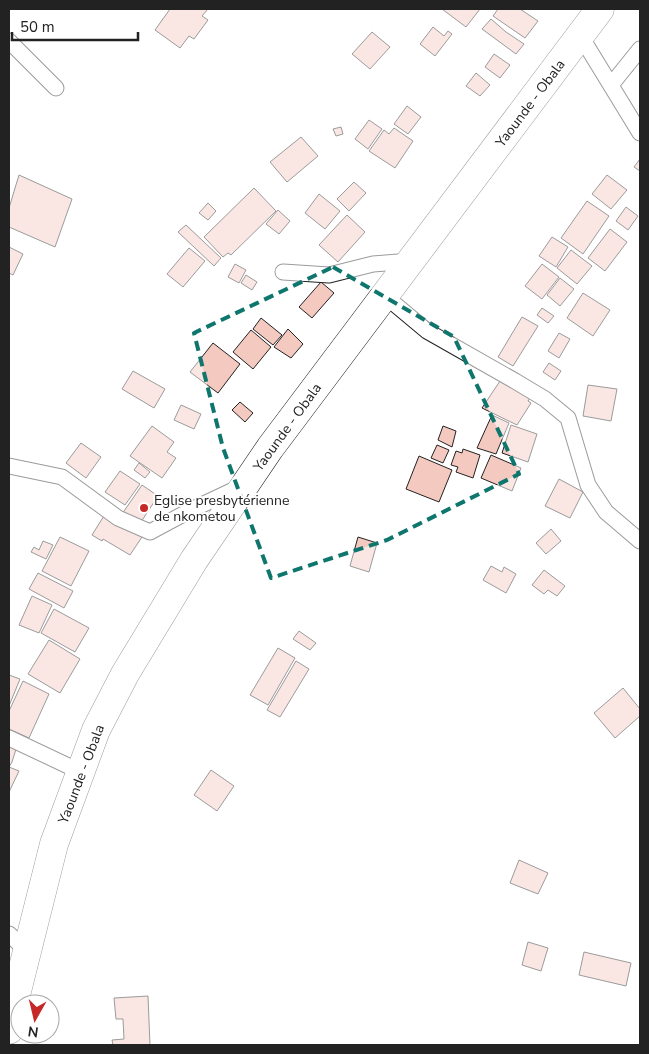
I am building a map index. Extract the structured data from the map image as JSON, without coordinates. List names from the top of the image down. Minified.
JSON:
{"streets":{"highway":["Yaounde - Obala"]},"places":["Eglise presbytérienne de nkometou"],"scale_bar":"50 m","north":"bottom"}
